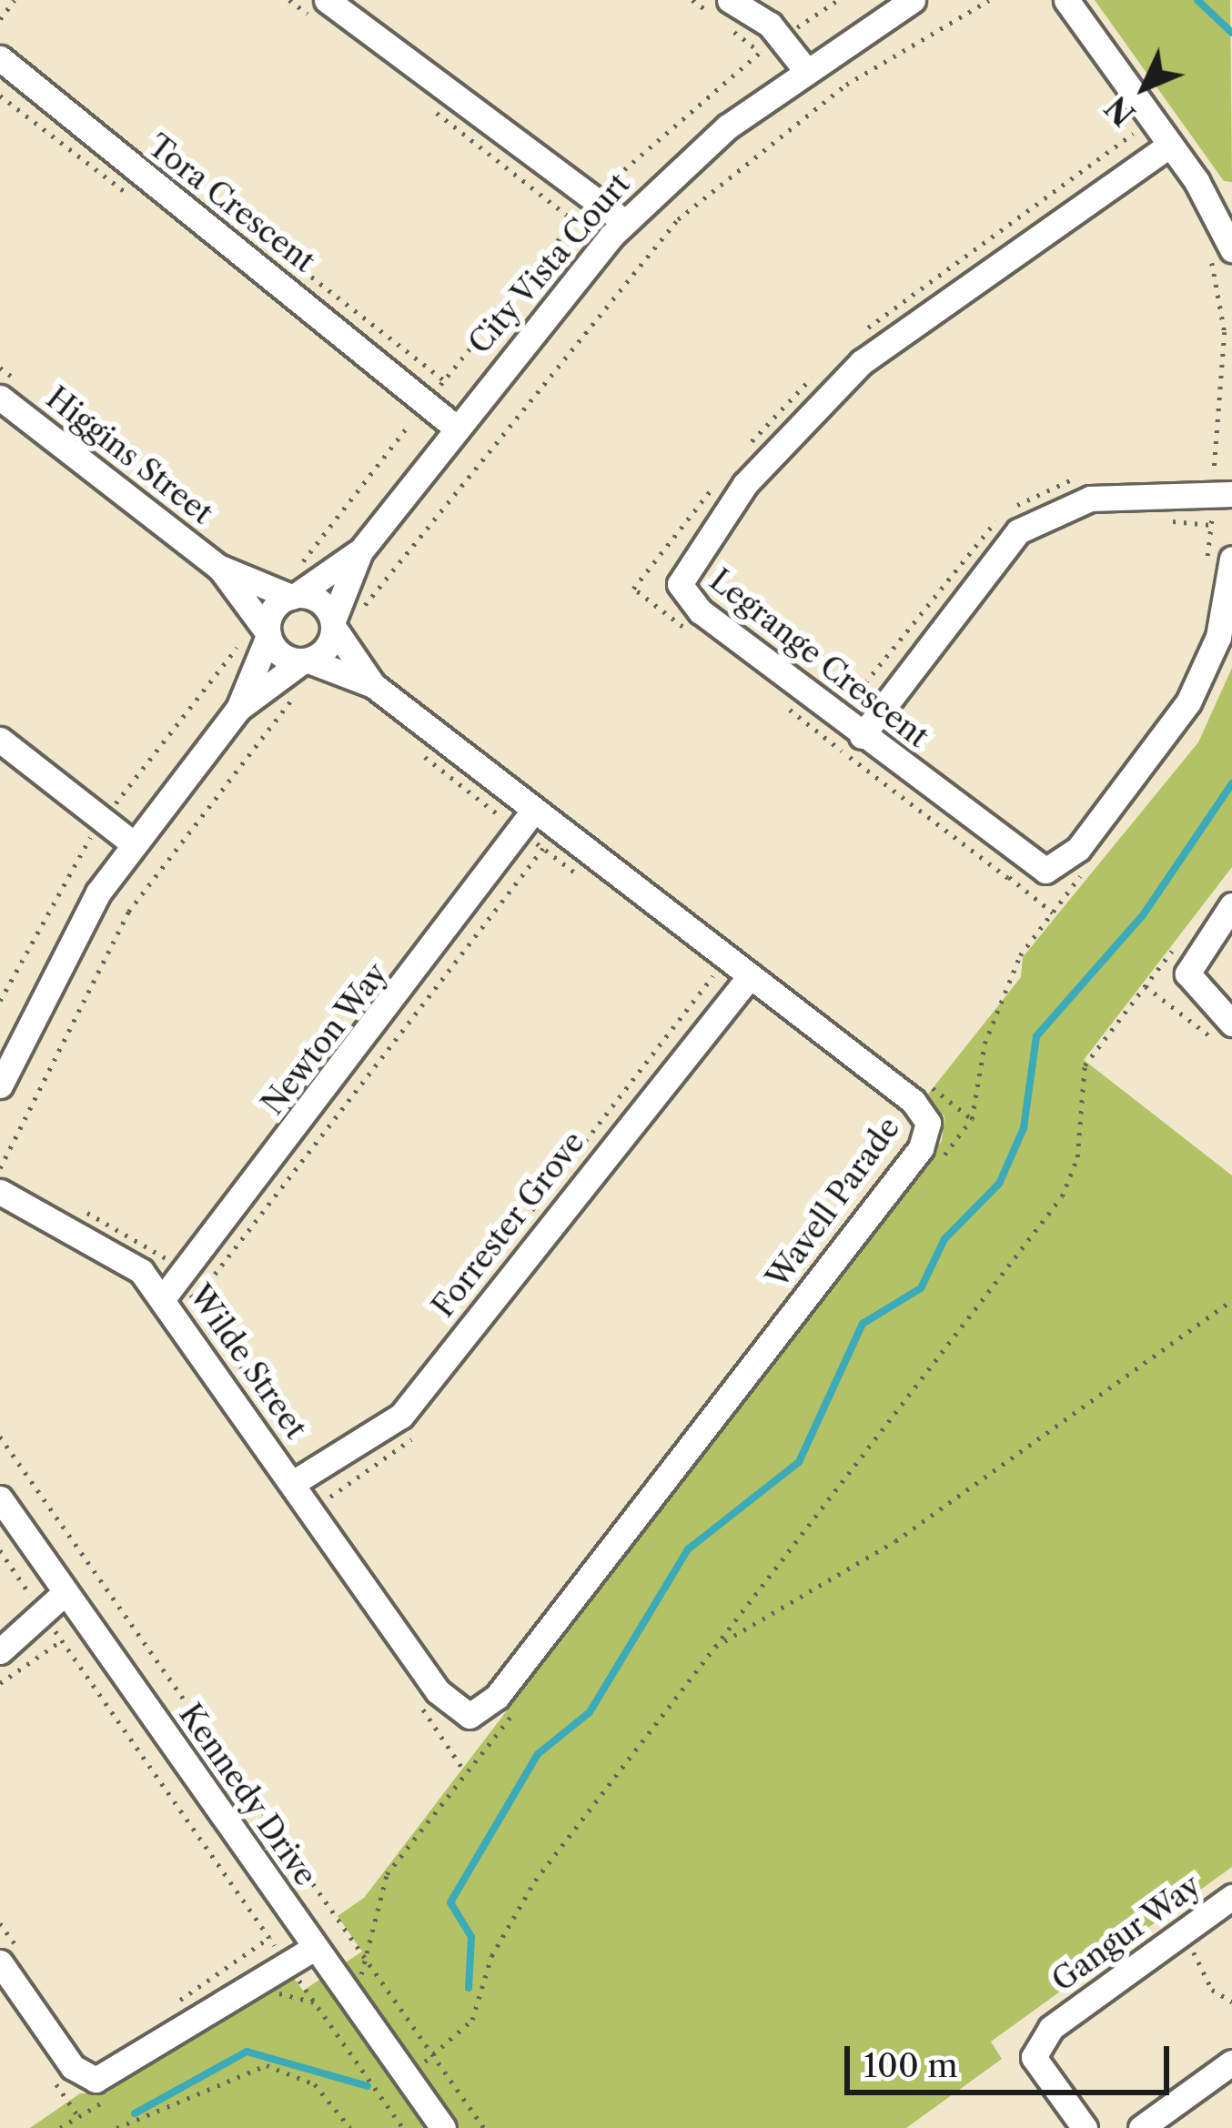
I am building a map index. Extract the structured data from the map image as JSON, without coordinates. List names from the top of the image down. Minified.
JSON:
{"streets":{"street":["Tora Crescent","City Vista Court","Higgins Street","Legrange Crescent","Newton Way","Wavell Parade","Forrester Grove","Wilde Street","Kennedy Drive","Gangur Way"]},"crossings":[["Tora Crescent","City Vista Court"],["Higgins Street","Wavell Parade"],["Newton Way","Wavell Parade"],["Newton Way","Wilde Street"],["Wavell Parade","Forrester Grove"],["Wavell Parade","Wilde Street"],["Forrester Grove","Wilde Street"]],"scale_bar":"100 m","north":"bottom left"}
